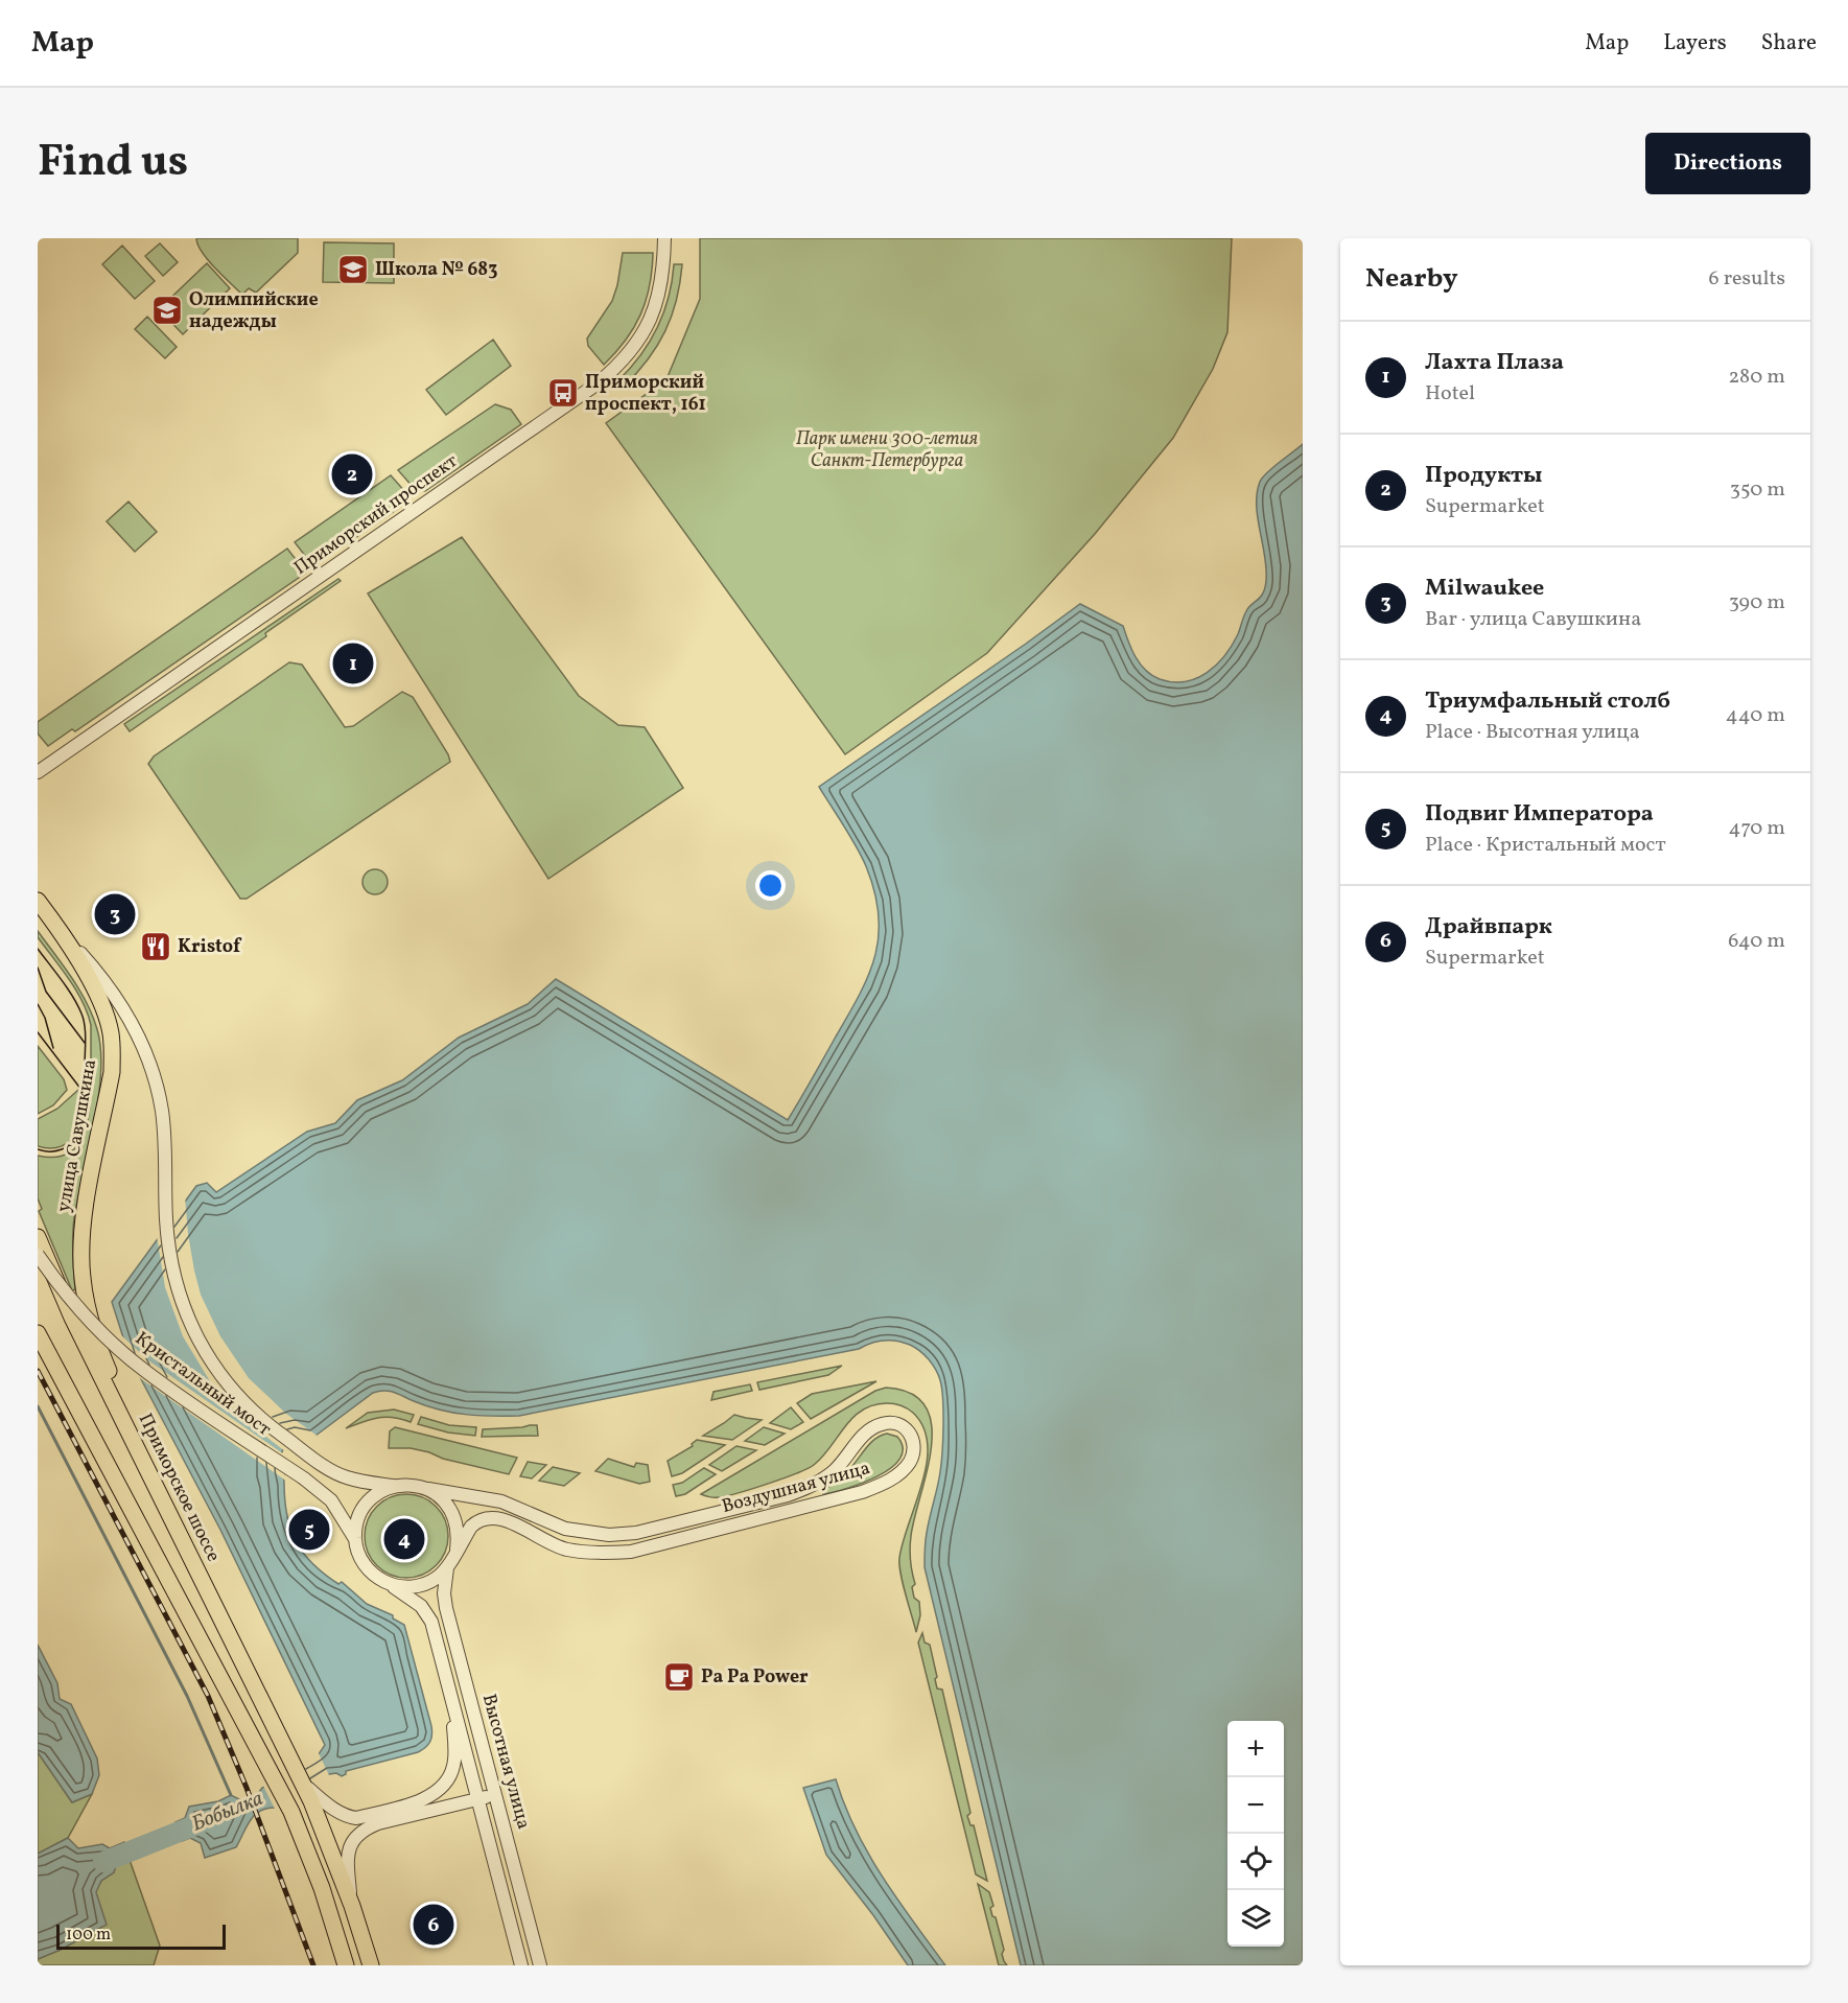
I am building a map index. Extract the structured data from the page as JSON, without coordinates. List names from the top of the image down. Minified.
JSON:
{"streets":{"main road":["улица Савушкина","Приморское шоссе"],"street":["Приморский проспект","Кристальный мост","Воздушная улица","Высотная улица"]},"crossings":[["улица Савушкина","Приморское шоссе"],["Кристальный мост","Воздушная улица"],["Кристальный мост","Высотная улица"],["Воздушная улица","Высотная улица"]],"water":["Бобылка"],"parks":["Парк имени 300-летия Санкт-Петербурга"],"places":{"school or university":["Школа № 683","Олимпийские надежды"],"bus stop":["Приморский проспект, 161"],"restaurant":["Kristof"],"cafe":["Pa Pa Power"]},"scale_bar":"100 m","page":{"header":"Map","nav":["Map","Layers","Share"],"title":"Find us","buttons":"Directions","heading":["Nearby","6 results"],"list":[{"mark":"1","name":"Лахта Плаза","note":"Hotel","value":"280 m"},{"mark":"2","name":"Продукты","note":"Supermarket","value":"350 m"},{"mark":"3","name":"Milwaukee","note":"Bar · улица Савушкина","value":"390 m"},{"mark":"4","name":"Триумфальный столб","note":"Place · Высотная улица","value":"440 m"},{"mark":"5","name":"Подвиг Императора","note":"Place · Кристальный мост","value":"470 m"},{"mark":"6","name":"Драйвпарк","note":"Supermarket","value":"640 m"}],"pins":["2","1","3","5","4","6"],"map_buttons":["+","−"],"scale":"100 m"}}
